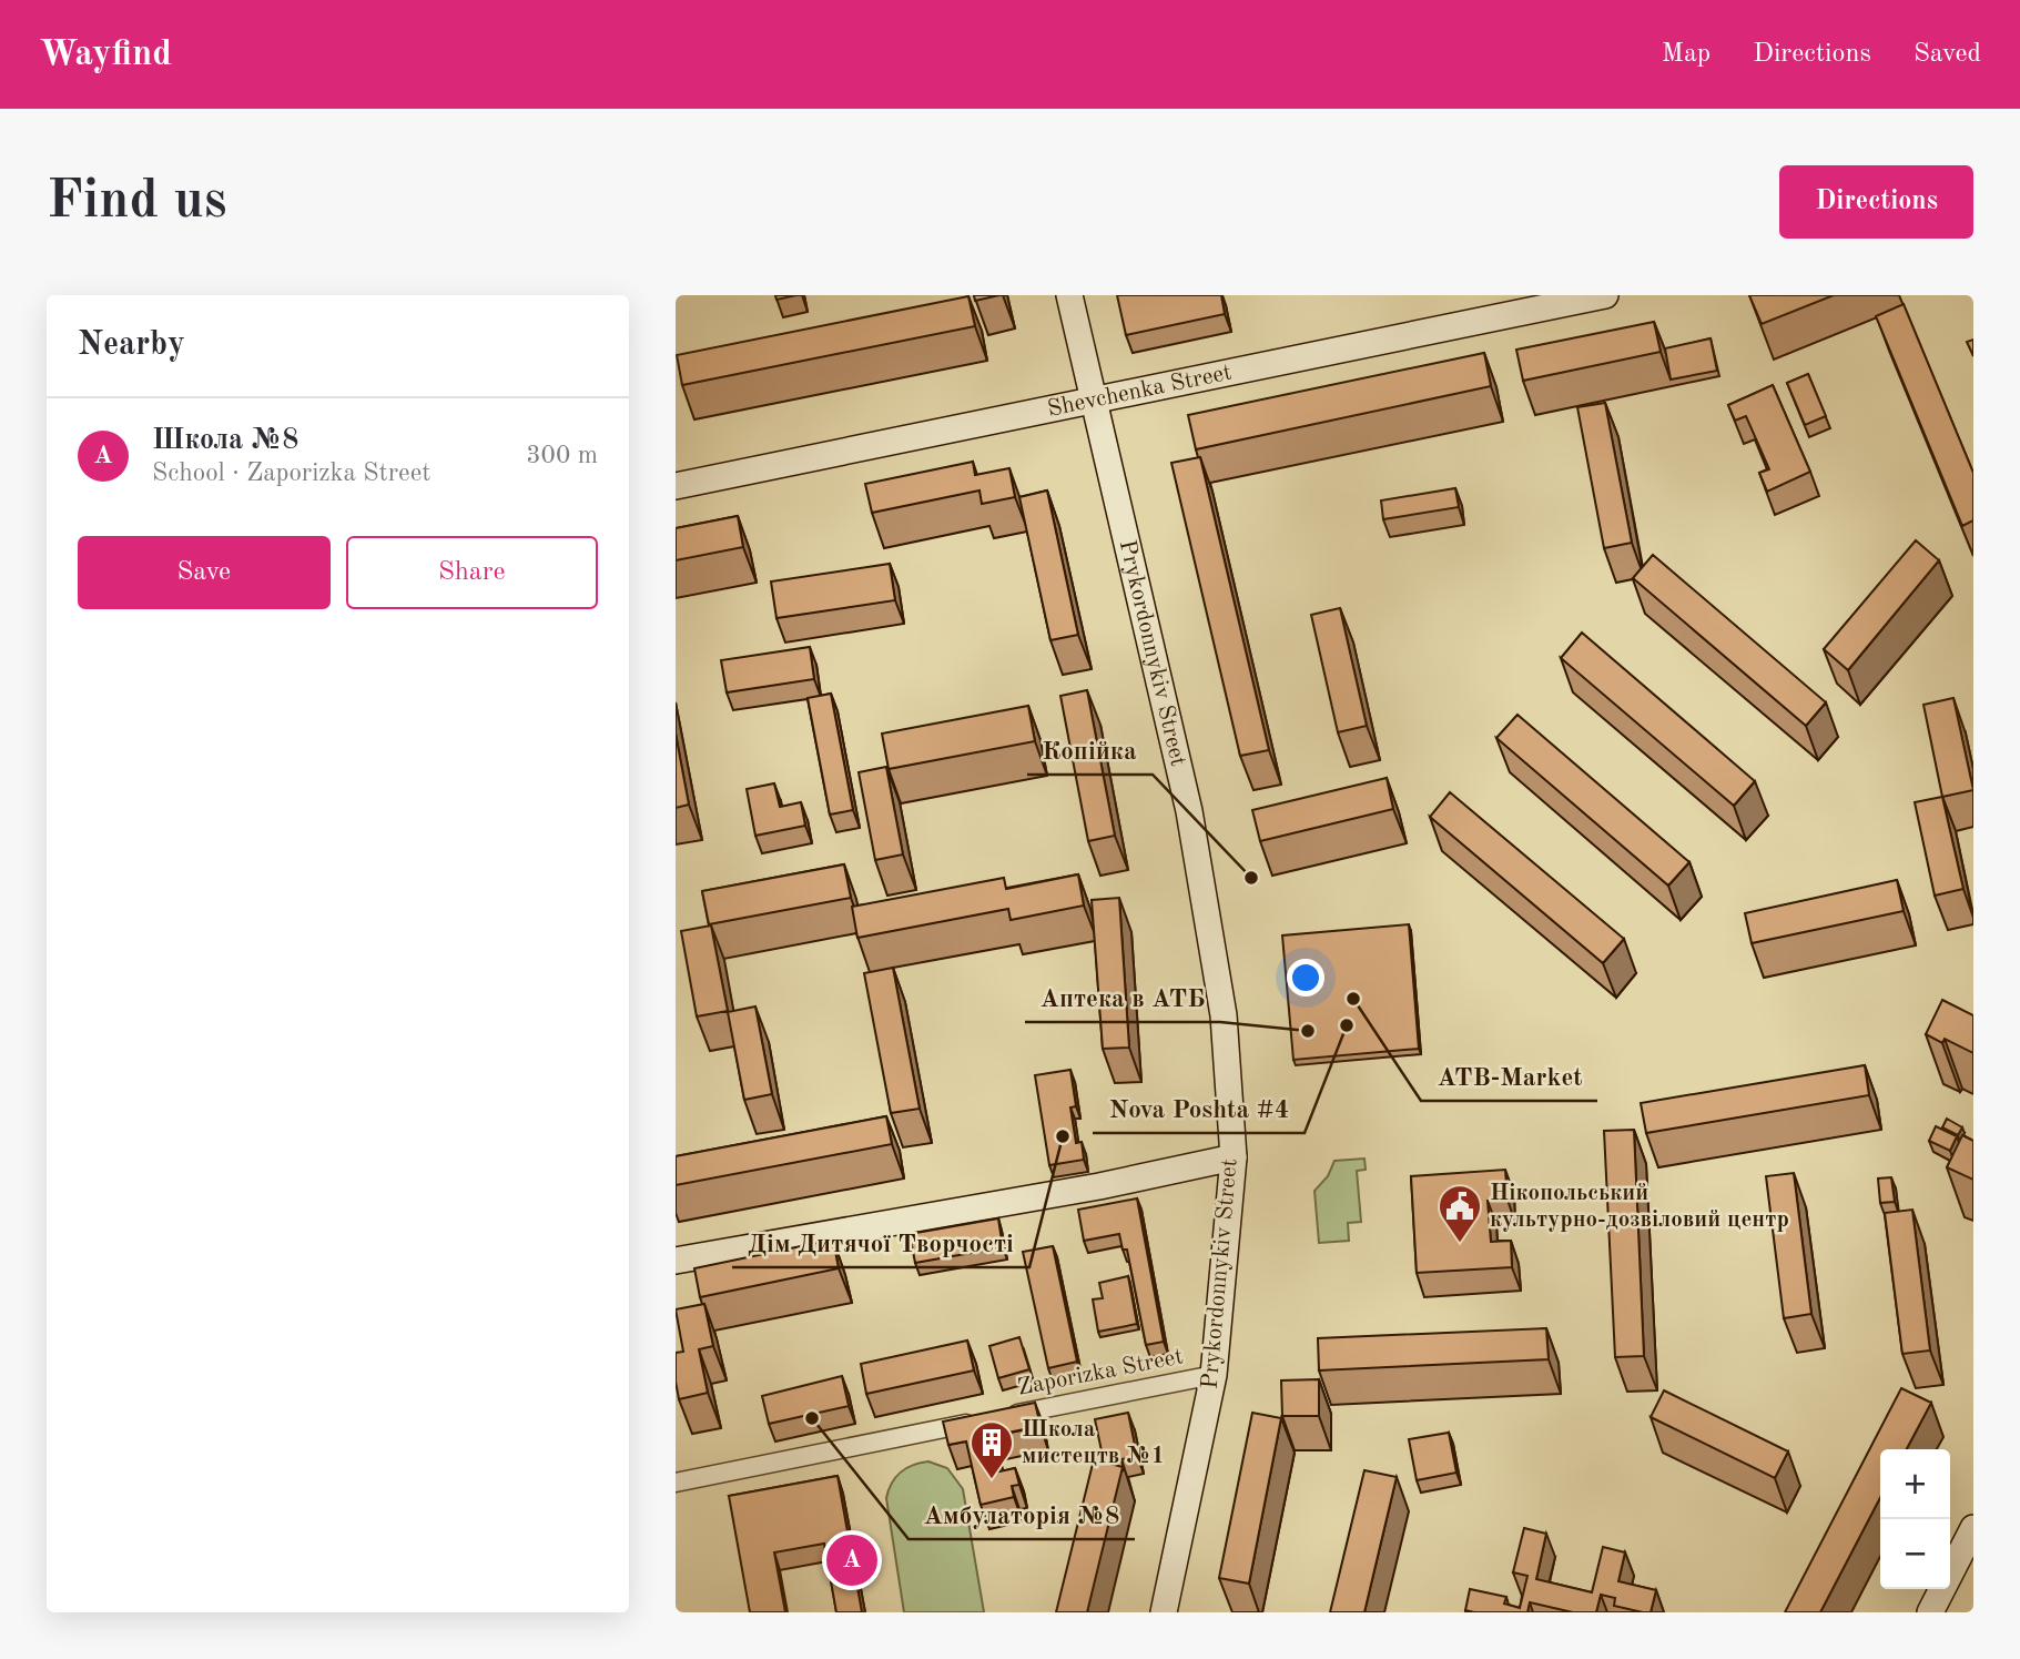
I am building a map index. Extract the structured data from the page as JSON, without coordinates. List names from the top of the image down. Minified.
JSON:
{"streets":{"street":["Shevchenka Street","Prykordonnykiv Street","Zaporizka Street"]},"crossings":[["Shevchenka Street","Prykordonnykiv Street"],["Prykordonnykiv Street","Zaporizka Street"]],"places":{"other":["Копійка","ATB-Market","Nova Poshta #4","Аптека в АТБ","Дім Дитячої Творчості","Амбулаторія №8"],"public building":["Нікопольський культурно-дозвіловий центр"],"building":["Школа мистецтв №1"]},"page":{"header":"Wayfind","nav":["Map","Directions","Saved"],"buttons":["Directions",["Save","Share"]],"title":"Find us","heading":"Nearby","list":[{"mark":"A","name":"Школа №8","note":"School · Zaporizka Street","value":"300 m"}],"map_buttons":["+","−"],"pins":"A"}}
